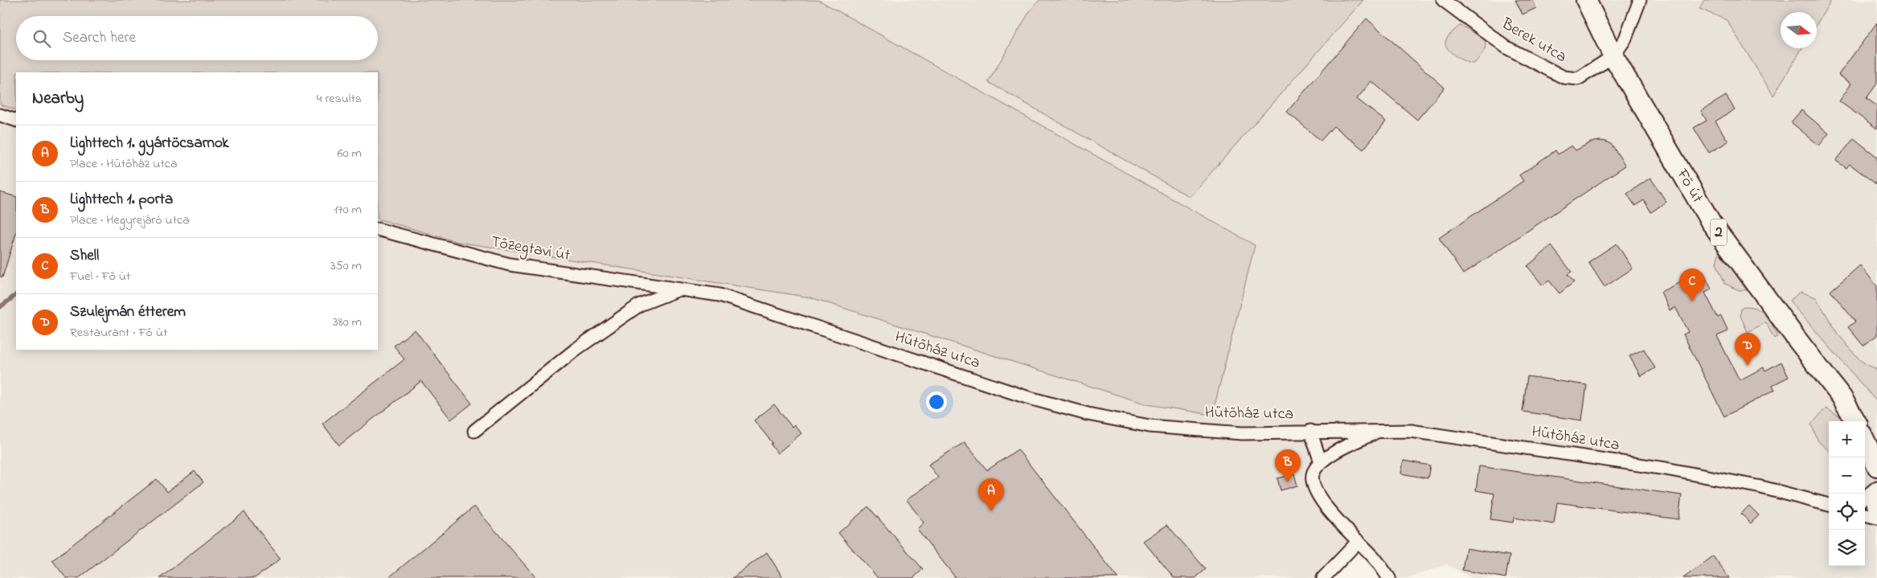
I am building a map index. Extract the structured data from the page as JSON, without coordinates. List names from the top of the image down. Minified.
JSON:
{"streets":{"main road":["Fő út","2"],"street":["Berek utca","Tőzegtavi út","Hűtőház utca"]},"crossings":[["Berek utca","Fő út"],["Tőzegtavi út","Hűtőház utca"]],"north":"right","page":{"search":"Search here","heading":["Nearby","4 results"],"list":[{"mark":"A","name":"Lighttech 1. gyártöcsarnok","note":"Place · Hűtőház utca","value":"60 m"},{"mark":"B","name":"Lighttech 1. porta","note":"Place · Hegyrejáró utca","value":"170 m"},{"mark":"C","name":"Shell","note":"Fuel · Fő út","value":"350 m"},{"mark":"D","name":"Szulejmán étterem","note":"Restaurant · Fő út","value":"380 m"}],"pins":["C","D","B","A"],"map_buttons":["+","−"]}}
